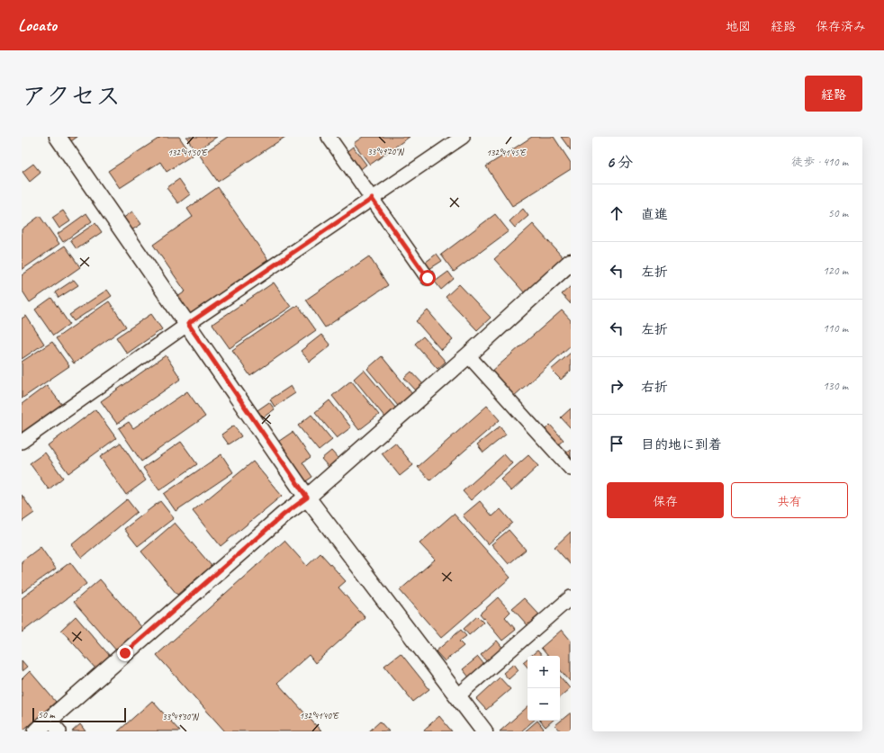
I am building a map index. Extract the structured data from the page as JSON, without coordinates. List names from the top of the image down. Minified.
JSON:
{"scale_bar":"50 m","page":{"header":"Locato","nav":["地図","経路","保存済み"],"title":"アクセス","buttons":["経路",["保存","共有"]],"heading":["6 分","徒歩 · 410 m"],"list":[["直進","50 m"],["左折","120 m"],["左折","110 m"],["右折","130 m"],"目的地に到着"],"map_buttons":["+","−"],"scale":"50 m"},"coordinates":["33°49'20\"N","132°41'50\"E","132°41'45\"E","132°41'40\"E","33°49'30\"N"]}
